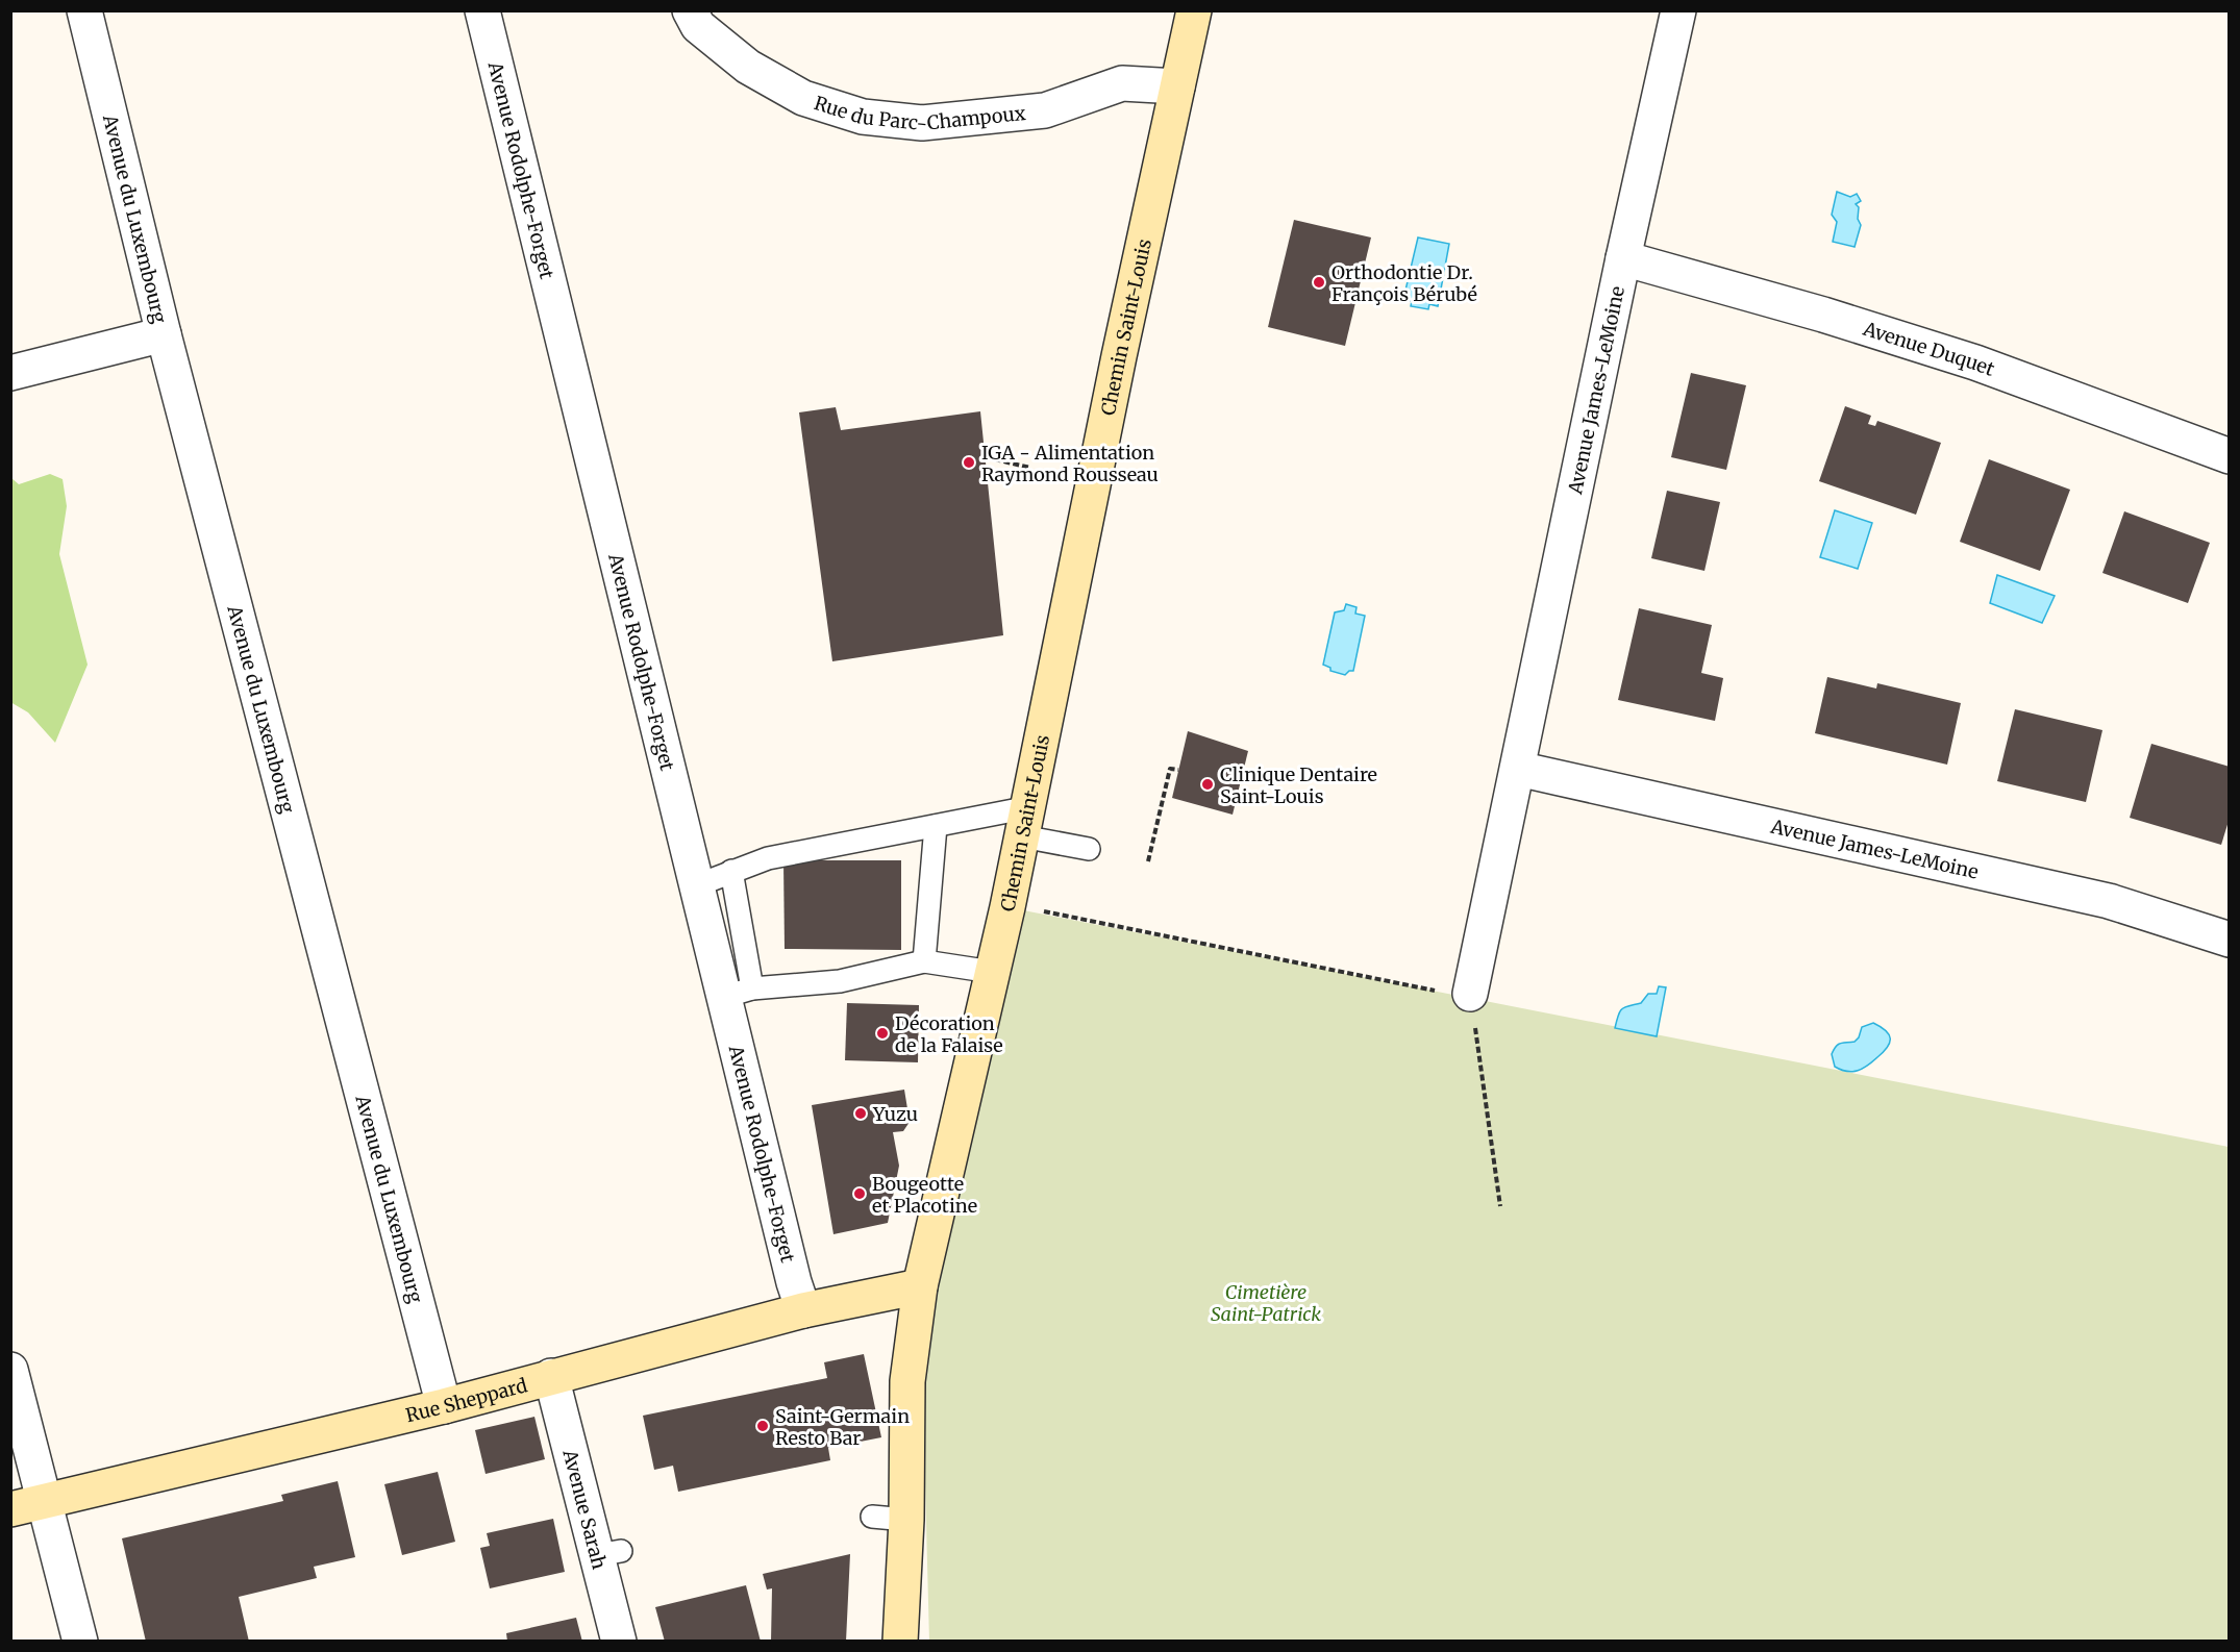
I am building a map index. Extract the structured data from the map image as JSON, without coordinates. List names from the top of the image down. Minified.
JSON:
{"streets":{"street":["Rue du Parc-Champoux","Avenue Rodolphe-Forget","Avenue du Luxembourg","Chemin Saint-Louis","Avenue Duquet","Avenue James-LeMoine","Rue Sheppard","Avenue Sarah"]},"crossings":[["Rue du Parc-Champoux","Chemin Saint-Louis"],["Avenue Rodolphe-Forget","Rue Sheppard"],["Avenue du Luxembourg","Rue Sheppard"],["Chemin Saint-Louis","Rue Sheppard"],["Avenue Duquet","Avenue James-LeMoine"],["Rue Sheppard","Avenue Sarah"]],"parks":["Cimetière Saint-Patrick"],"places":["Orthodontie Dr. François Bérubé","IGA - Alimentation Raymond Rousseau","Clinique Dentaire Saint-Louis","Décoration de la Falaise","Yuzu","Bougeotte et Placotine","Saint-Germain Resto Bar"]}
